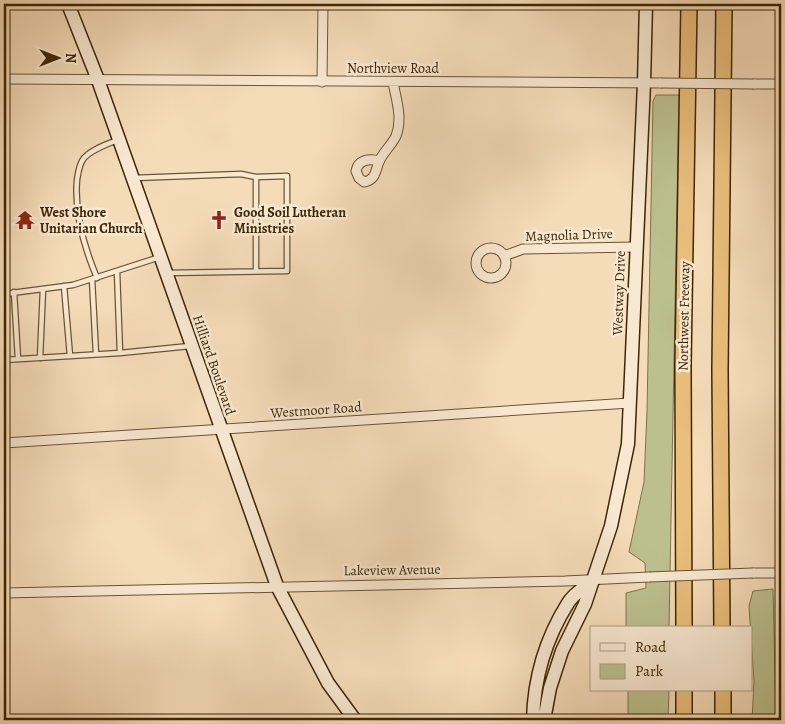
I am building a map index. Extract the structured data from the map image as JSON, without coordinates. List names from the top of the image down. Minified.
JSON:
{"streets":{"highway":["Northwest Freeway"],"main road":["Westway Drive","Hilliard Boulevard"],"street":["Northview Road","Magnolia Drive","Westmoor Road","Lakeview Avenue"]},"crossings":[["Northview Road","Westway Drive"],["Northview Road","Hilliard Boulevard"],["Magnolia Drive","Westway Drive"],["Westway Drive","Westmoor Road"],["Westway Drive","Lakeview Avenue"],["Hilliard Boulevard","Westmoor Road"],["Hilliard Boulevard","Lakeview Avenue"]],"places":{"temple":["West Shore Unitarian Church"],"church":["Good Soil Lutheran Ministries"]},"legend":["Road","Park"],"north":"right"}
